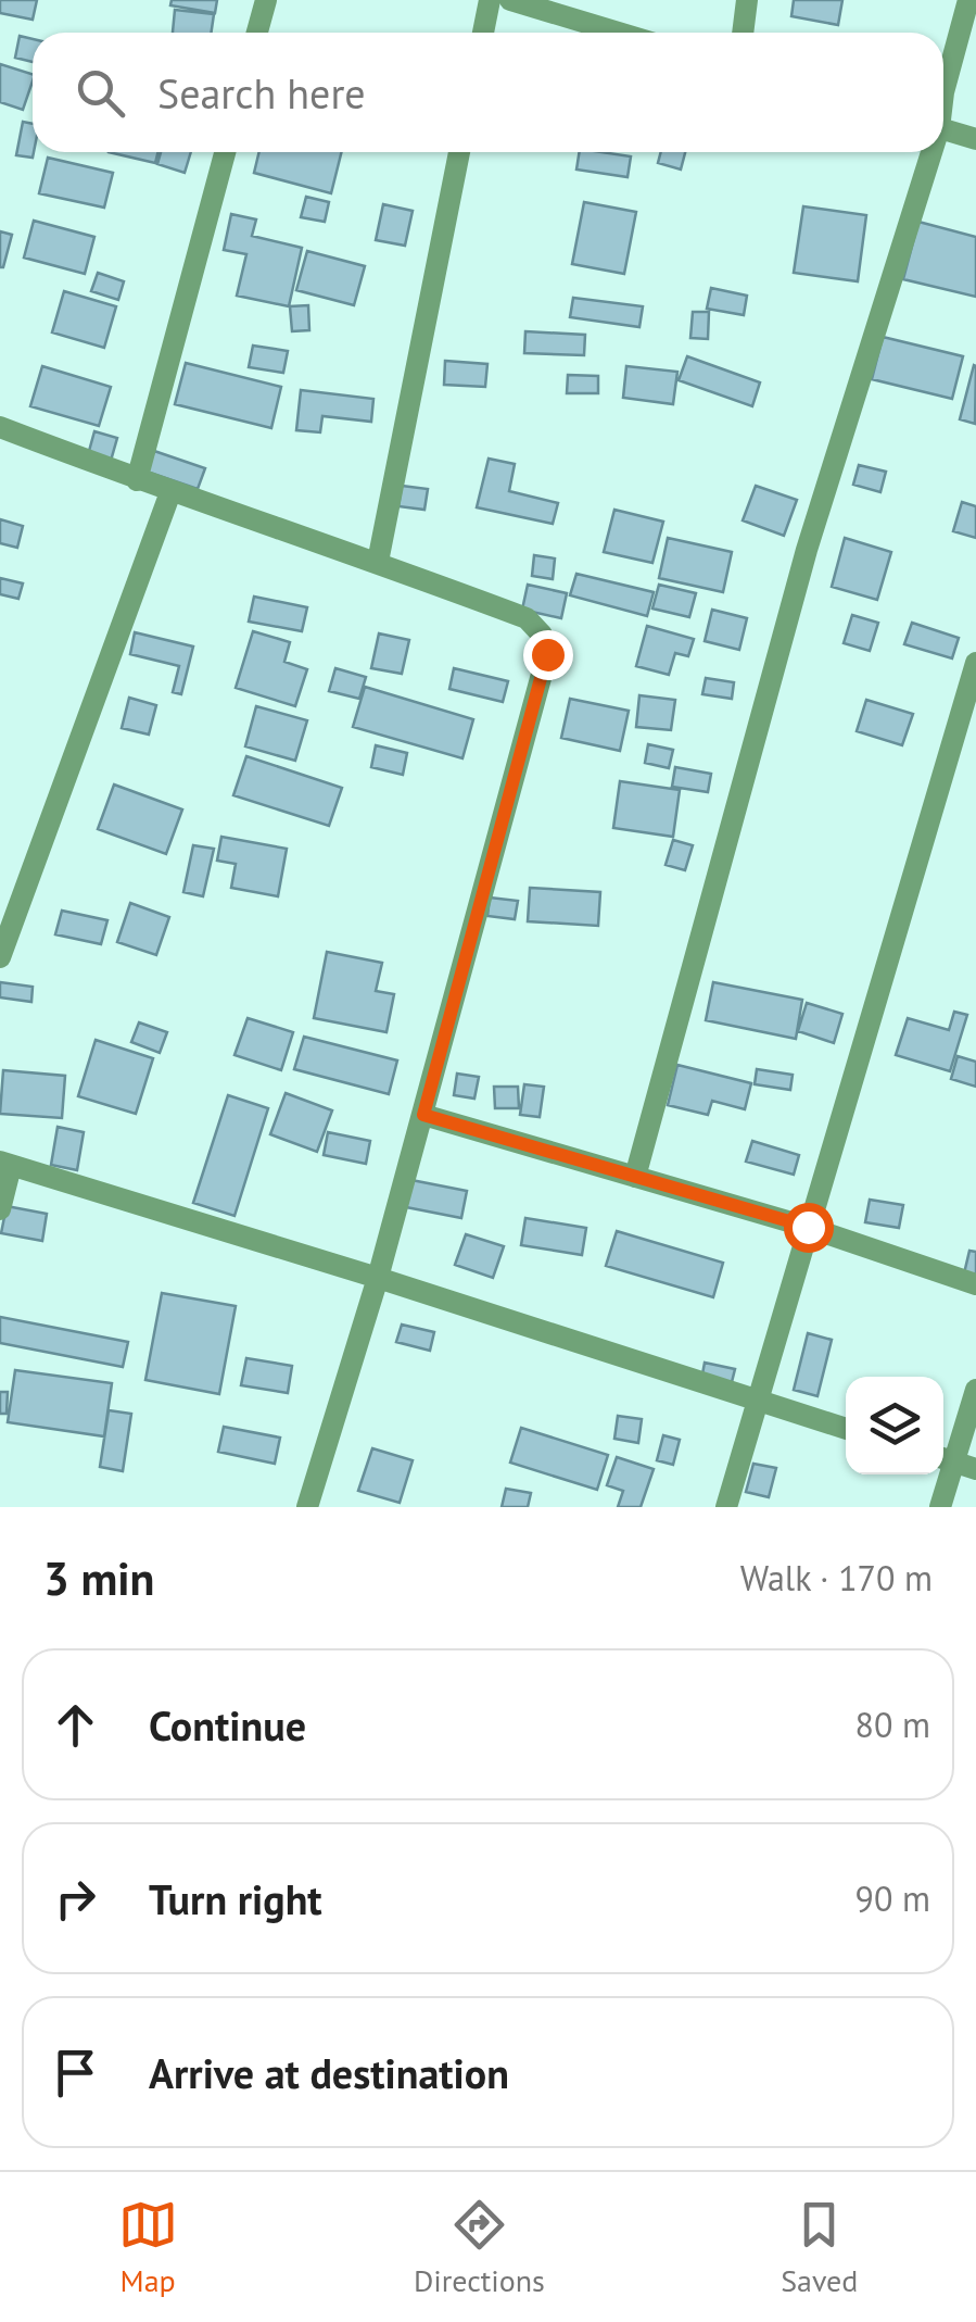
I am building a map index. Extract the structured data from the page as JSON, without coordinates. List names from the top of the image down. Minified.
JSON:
{"page":{"search":"Search here","heading":["3 min","Walk · 170 m"],"list":[["Continue","80 m"],["Turn right","90 m"],"Arrive at destination"],"nav":["Map","Directions","Saved"]}}
